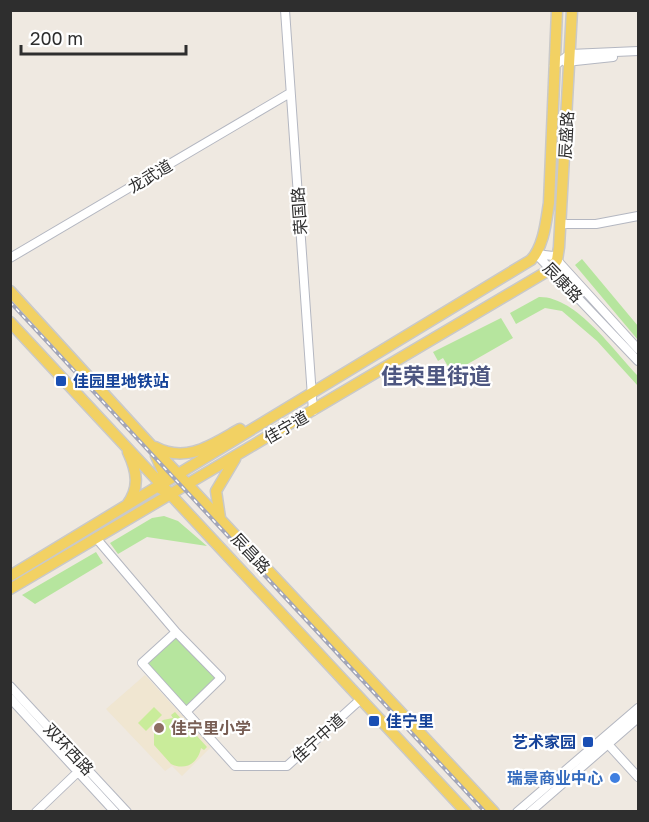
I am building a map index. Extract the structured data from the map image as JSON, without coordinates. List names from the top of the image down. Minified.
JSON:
{"streets":{"main road":["辰盛路","佳宁道","辰昌路"],"street":["龙武道","荣国路","辰康路","佳宁中道","双环西路"]},"crossings":[["辰盛路","辰康路"],["辰盛路","佳宁道"],["龙武道","荣国路"],["荣国路","佳宁道"],["辰康路","佳宁道"],["佳宁道","辰昌路"],["辰昌路","佳宁中道"]],"districts":["佳荣里街道"],"places":{"transit":["佳园里地铁站","佳宁里","艺术家园"],"other":["佳宁里小学","瑞景商业中心"]},"scale_bar":"200 m"}
